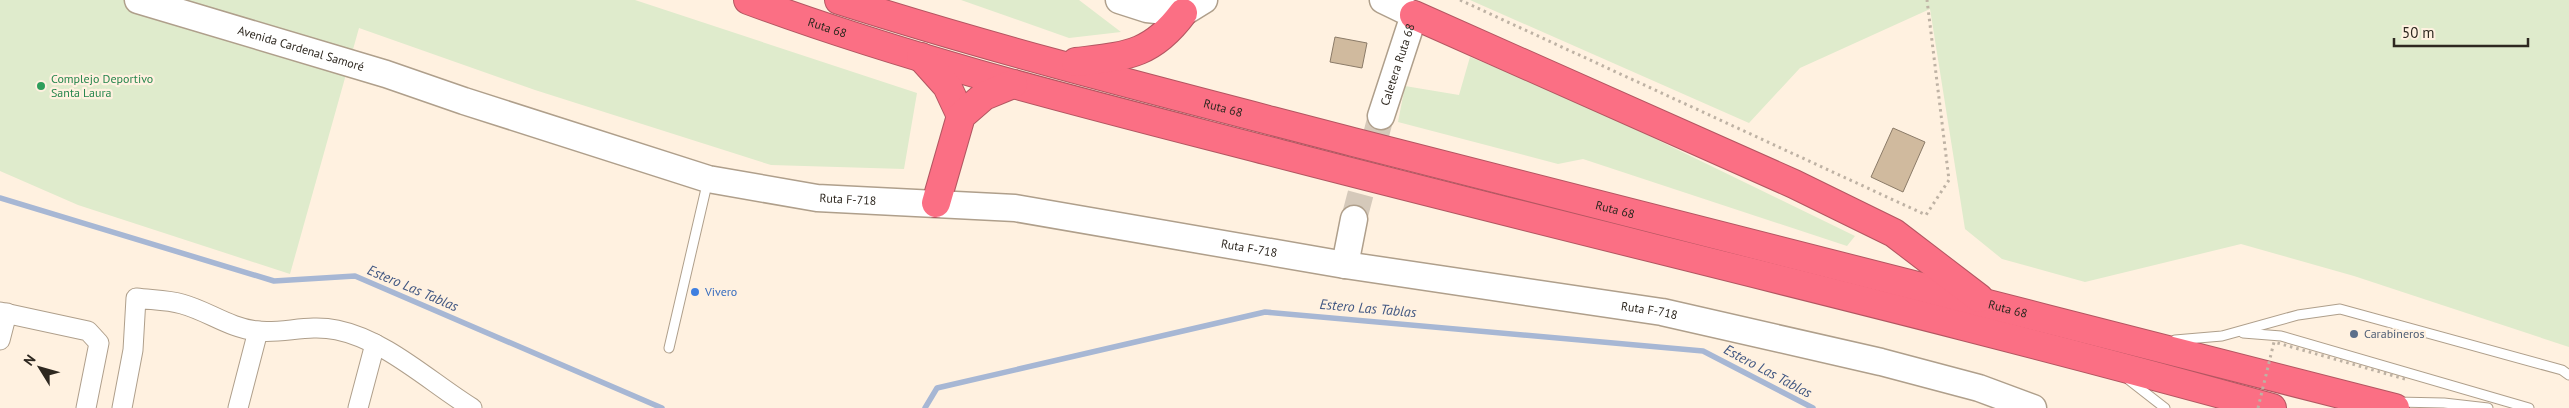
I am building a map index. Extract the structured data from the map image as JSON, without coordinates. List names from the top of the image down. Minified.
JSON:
{"streets":{"highway":["Ruta 68"],"street":["Avenida Cardenal Samoré","Caletera Ruta 68","Ruta F-718"]},"crossings":[["Avenida Cardenal Samoré","Ruta F-718"]],"water":["Estero Las Tablas"],"places":["Complejo Deportivo Santa Laura","Vivero","Carabineros"],"scale_bar":"50 m","north":"top left"}
